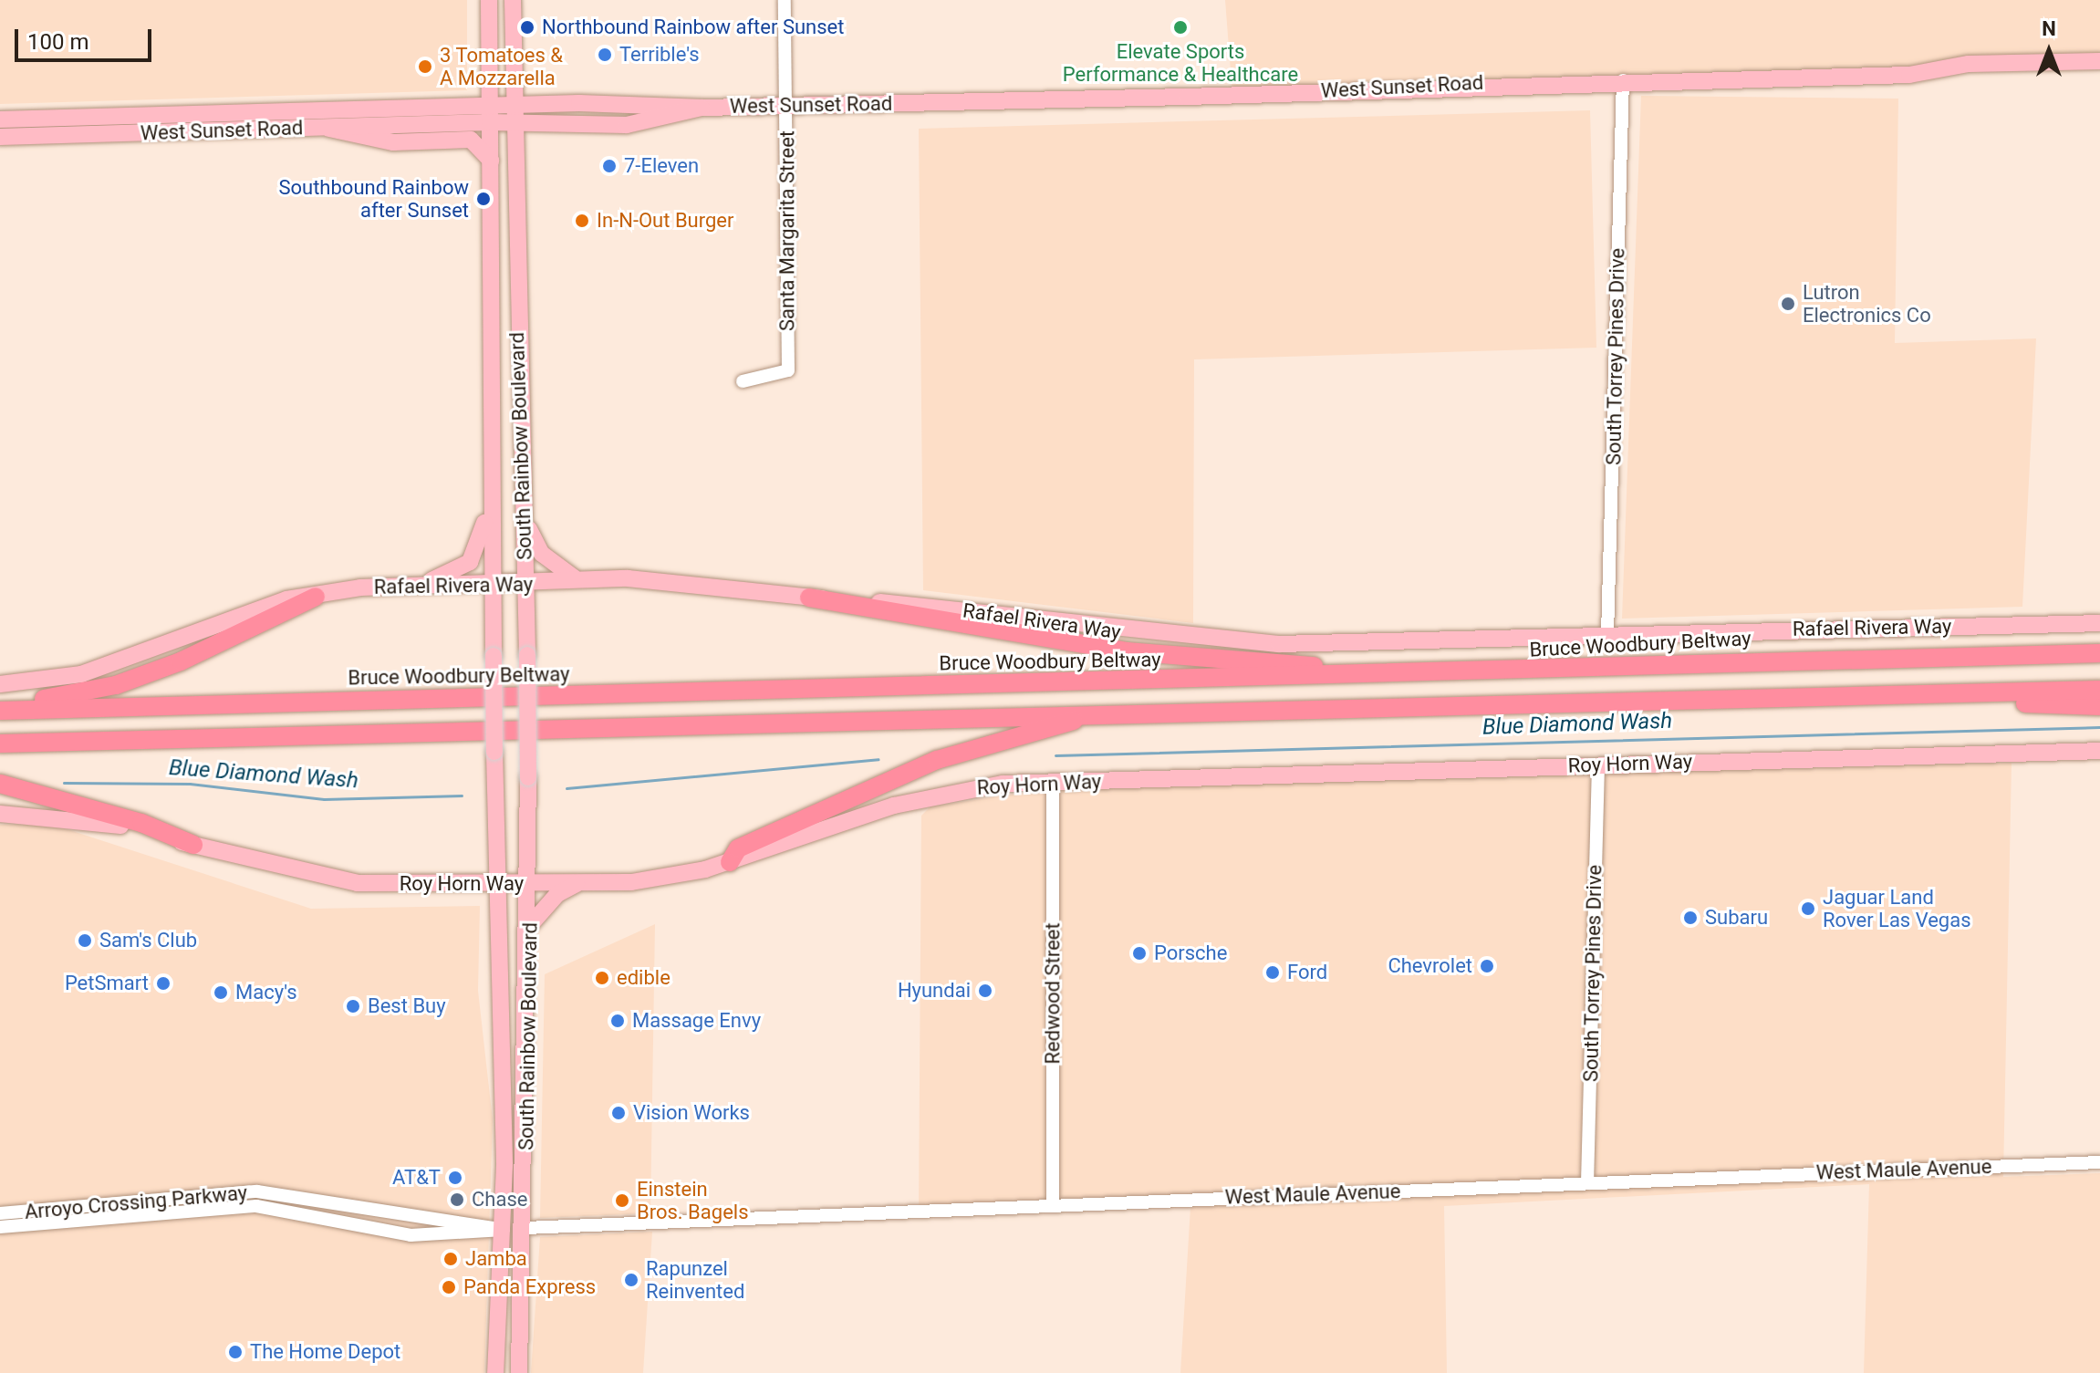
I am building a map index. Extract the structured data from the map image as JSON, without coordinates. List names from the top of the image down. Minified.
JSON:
{"streets":{"highway":["Bruce Woodbury Beltway"],"main road":["West Sunset Road","South Rainbow Boulevard","Rafael Rivera Way","Roy Horn Way"],"street":["Santa Margarita Street","South Torrey Pines Drive","Redwood Street","West Maule Avenue","Arroyo Crossing Parkway"]},"crossings":[["West Sunset Road","Santa Margarita Street"],["West Sunset Road","South Torrey Pines Drive"],["West Sunset Road","South Rainbow Boulevard"],["South Torrey Pines Drive","Rafael Rivera Way"],["South Torrey Pines Drive","Roy Horn Way"],["South Torrey Pines Drive","West Maule Avenue"],["South Rainbow Boulevard","Rafael Rivera Way"],["South Rainbow Boulevard","Roy Horn Way"],["South Rainbow Boulevard","West Maule Avenue"],["South Rainbow Boulevard","Arroyo Crossing Parkway"],["Roy Horn Way","Redwood Street"],["Redwood Street","West Maule Avenue"]],"water":["Blue Diamond Wash"],"places":["Northbound Rainbow after Sunset","Elevate Sports Performance & Healthcare","Terrible's","3 Tomatoes & A Mozzarella","7-Eleven","Southbound Rainbow after Sunset","In-N-Out Burger","Lutron Electronics Co","Jaguar Land Rover Las Vegas","Subaru","Sam's Club","Porsche","Chevrolet","Ford","edible","PetSmart","Hyundai","Macy's","Best Buy","Massage Envy","Vision Works","AT&T","Chase","Einstein Bros. Bagels","Jamba","Rapunzel Reinvented","Panda Express","The Home Depot"],"scale_bar":"100 m","north":"top"}
